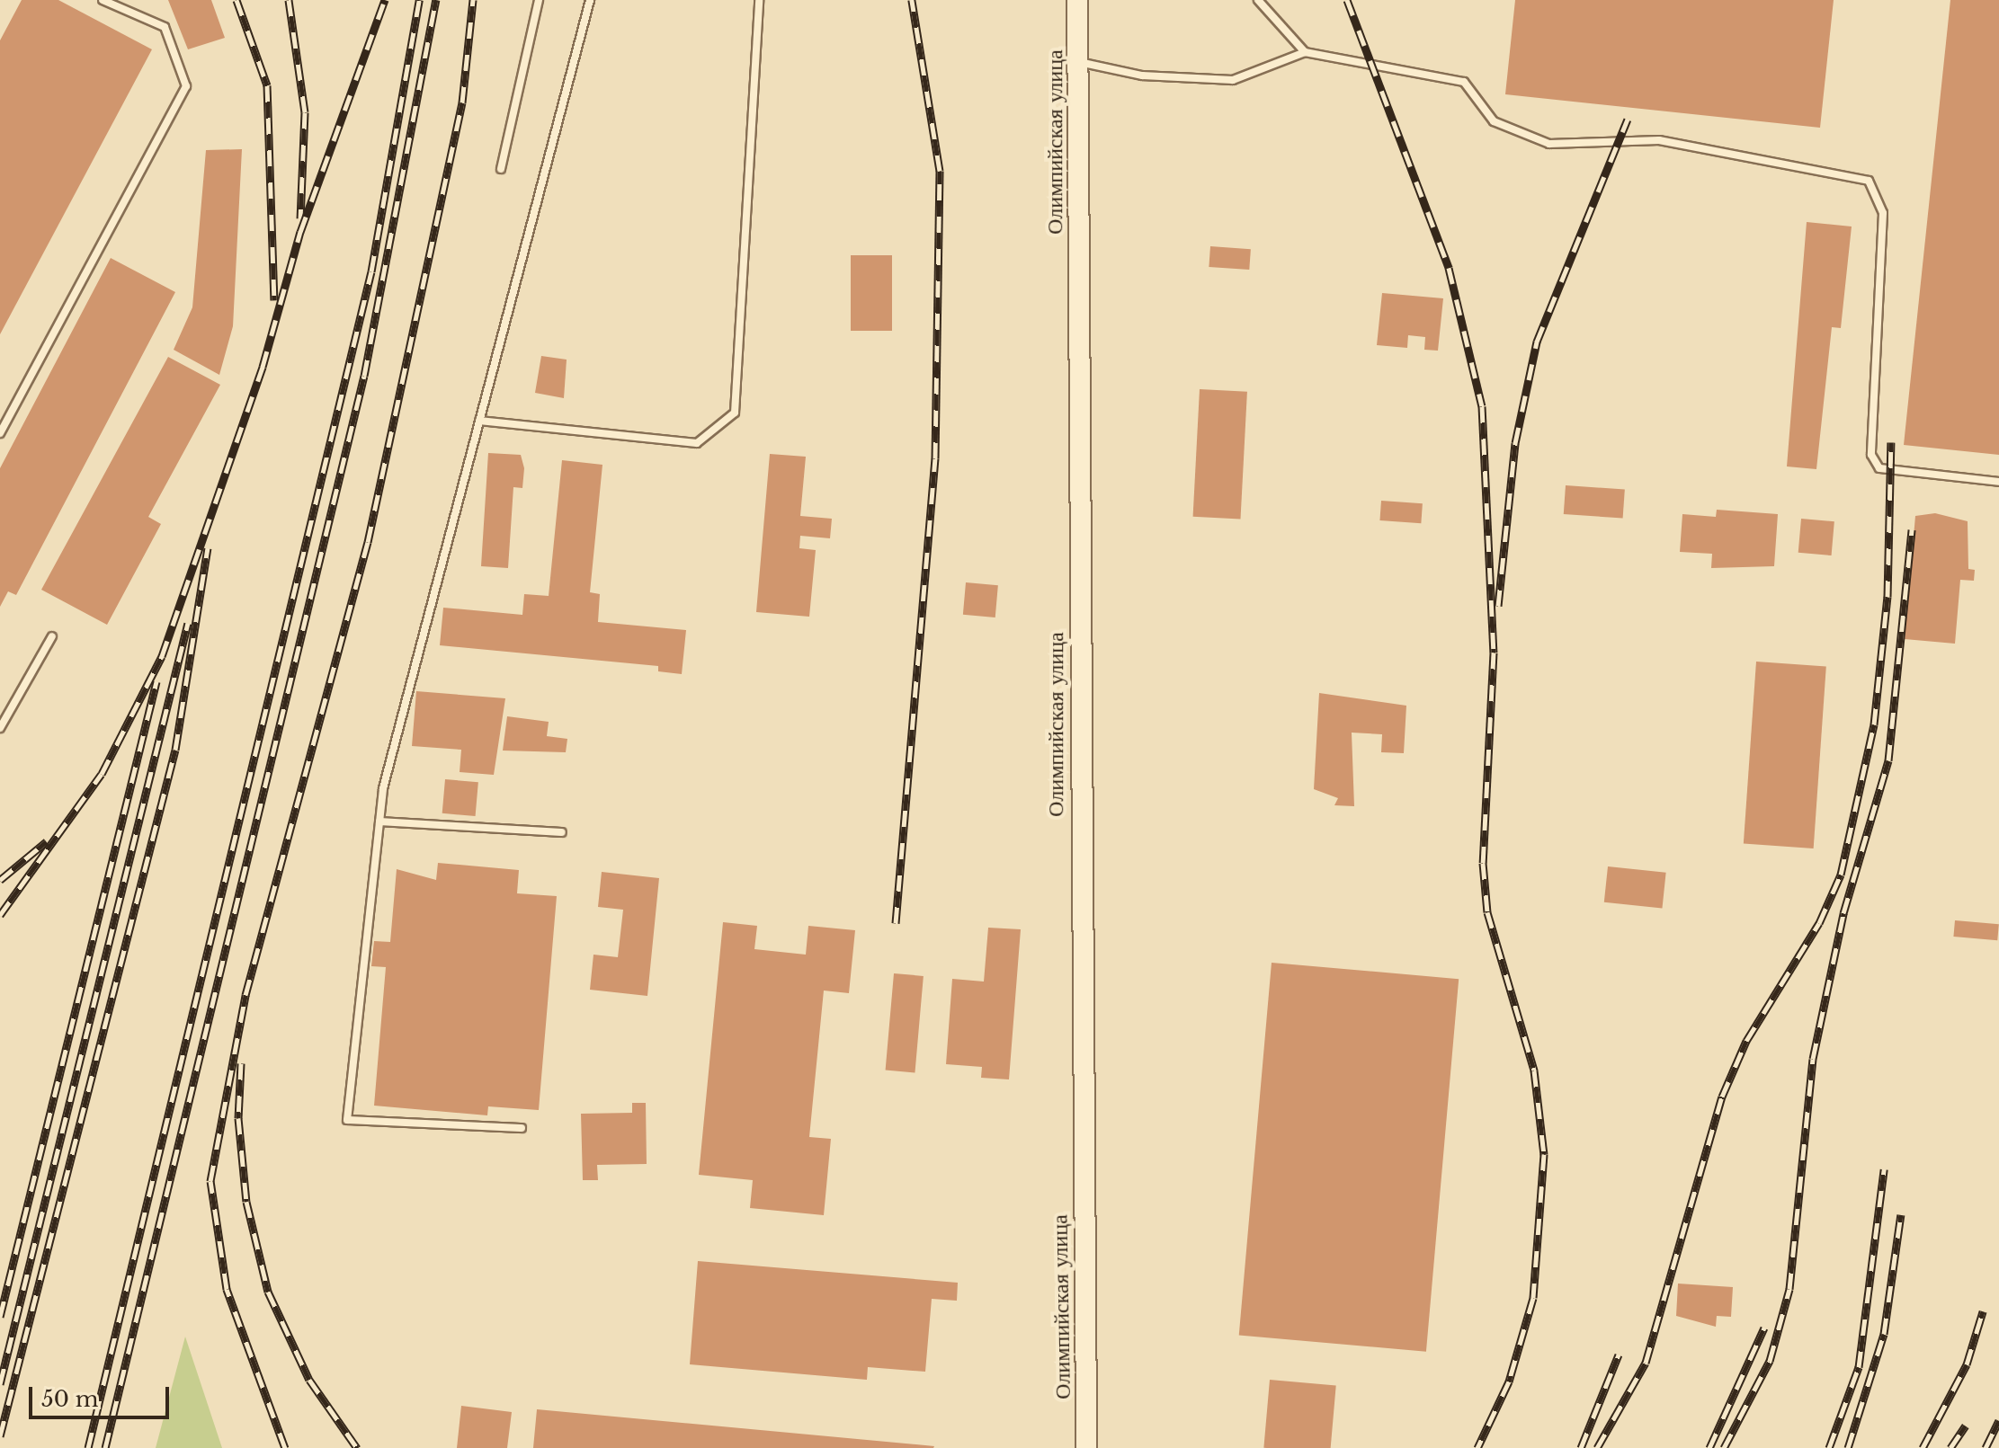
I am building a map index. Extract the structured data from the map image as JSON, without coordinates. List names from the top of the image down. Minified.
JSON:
{"streets":{"street":["Олимпийская улица"]},"scale_bar":"50 m"}
